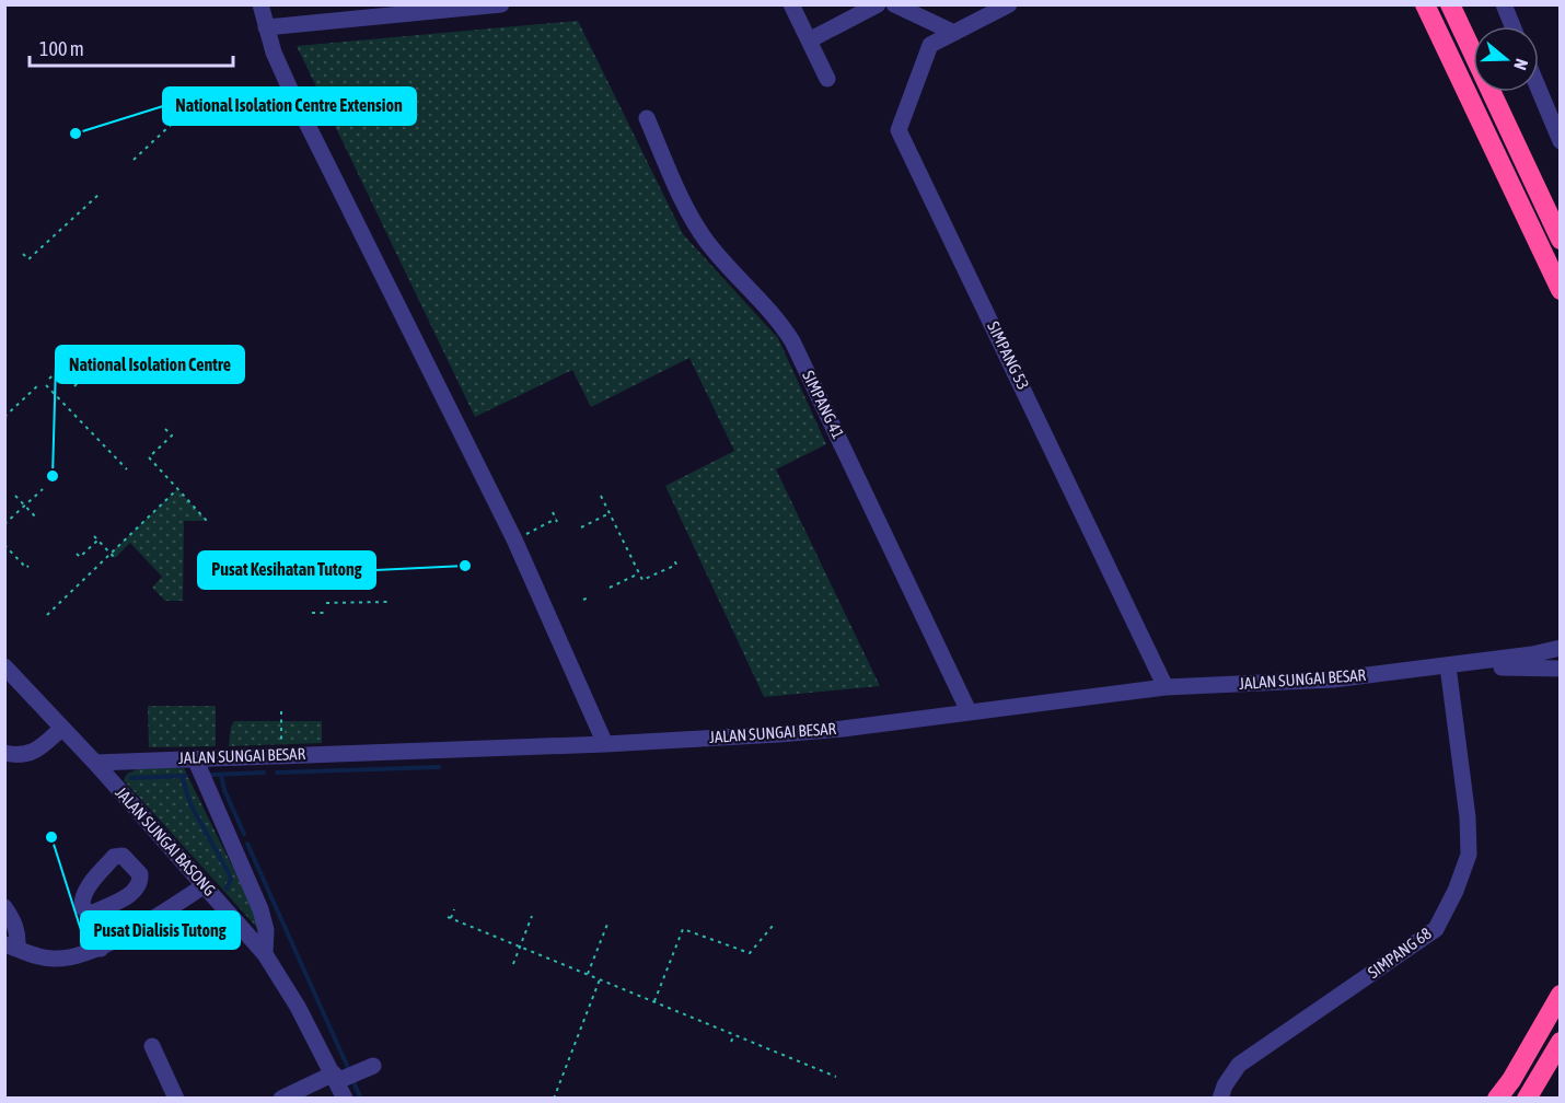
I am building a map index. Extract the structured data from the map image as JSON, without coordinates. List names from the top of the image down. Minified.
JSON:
{"streets":{"street":["SIMPANG 53","SIMPANG 41","JALAN SUNGAI BESAR","JALAN SUNGAI BASONG","SIMPANG 68"]},"crossings":[["SIMPANG 53","JALAN SUNGAI BESAR"],["SIMPANG 41","JALAN SUNGAI BESAR"],["JALAN SUNGAI BESAR","JALAN SUNGAI BASONG"],["JALAN SUNGAI BESAR","SIMPANG 68"]],"places":["National Isolation Centre Extension","National Isolation Centre","Pusat Kesihatan Tutong","Pusat Dialisis Tutong"],"scale_bar":"100 m","north":"right"}
